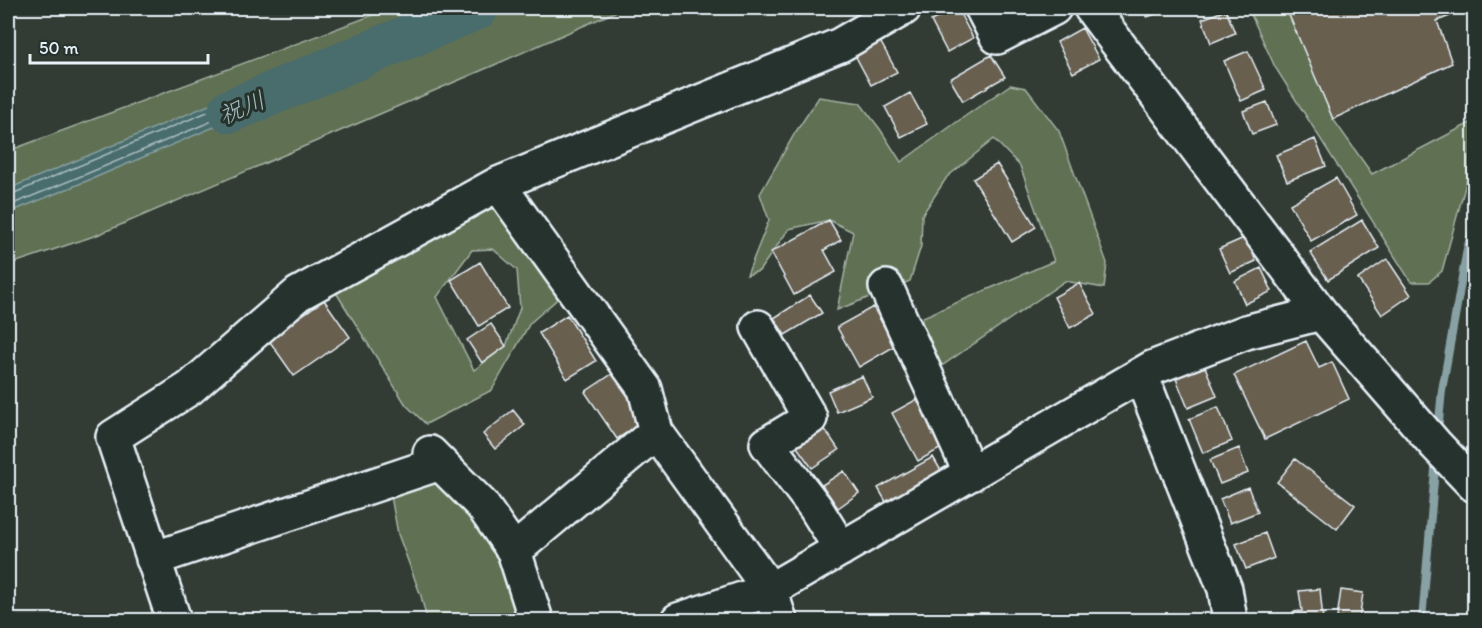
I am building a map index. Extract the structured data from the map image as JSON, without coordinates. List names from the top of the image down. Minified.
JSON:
{"water":["祝川"],"scale_bar":"50 m"}
